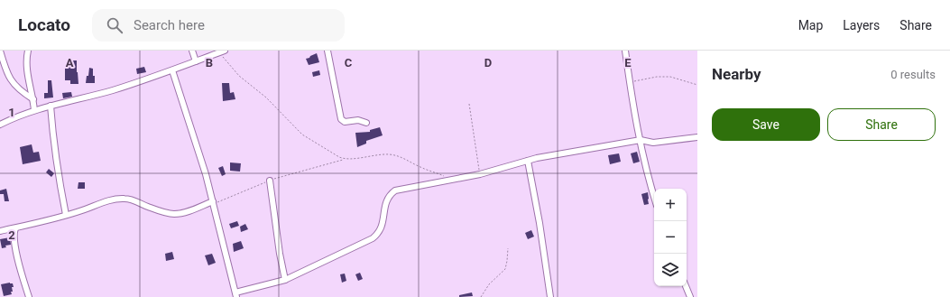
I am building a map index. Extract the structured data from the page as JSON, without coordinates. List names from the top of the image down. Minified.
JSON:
{"page":{"header":"Locato","search":"Search here","nav":["Map","Layers","Share"],"heading":["Nearby","0 results"],"buttons":["Save","Share"],"map_buttons":["+","−"]},"grid":{"columns":["A","B","C","D","E"],"rows":["1","2"]}}
